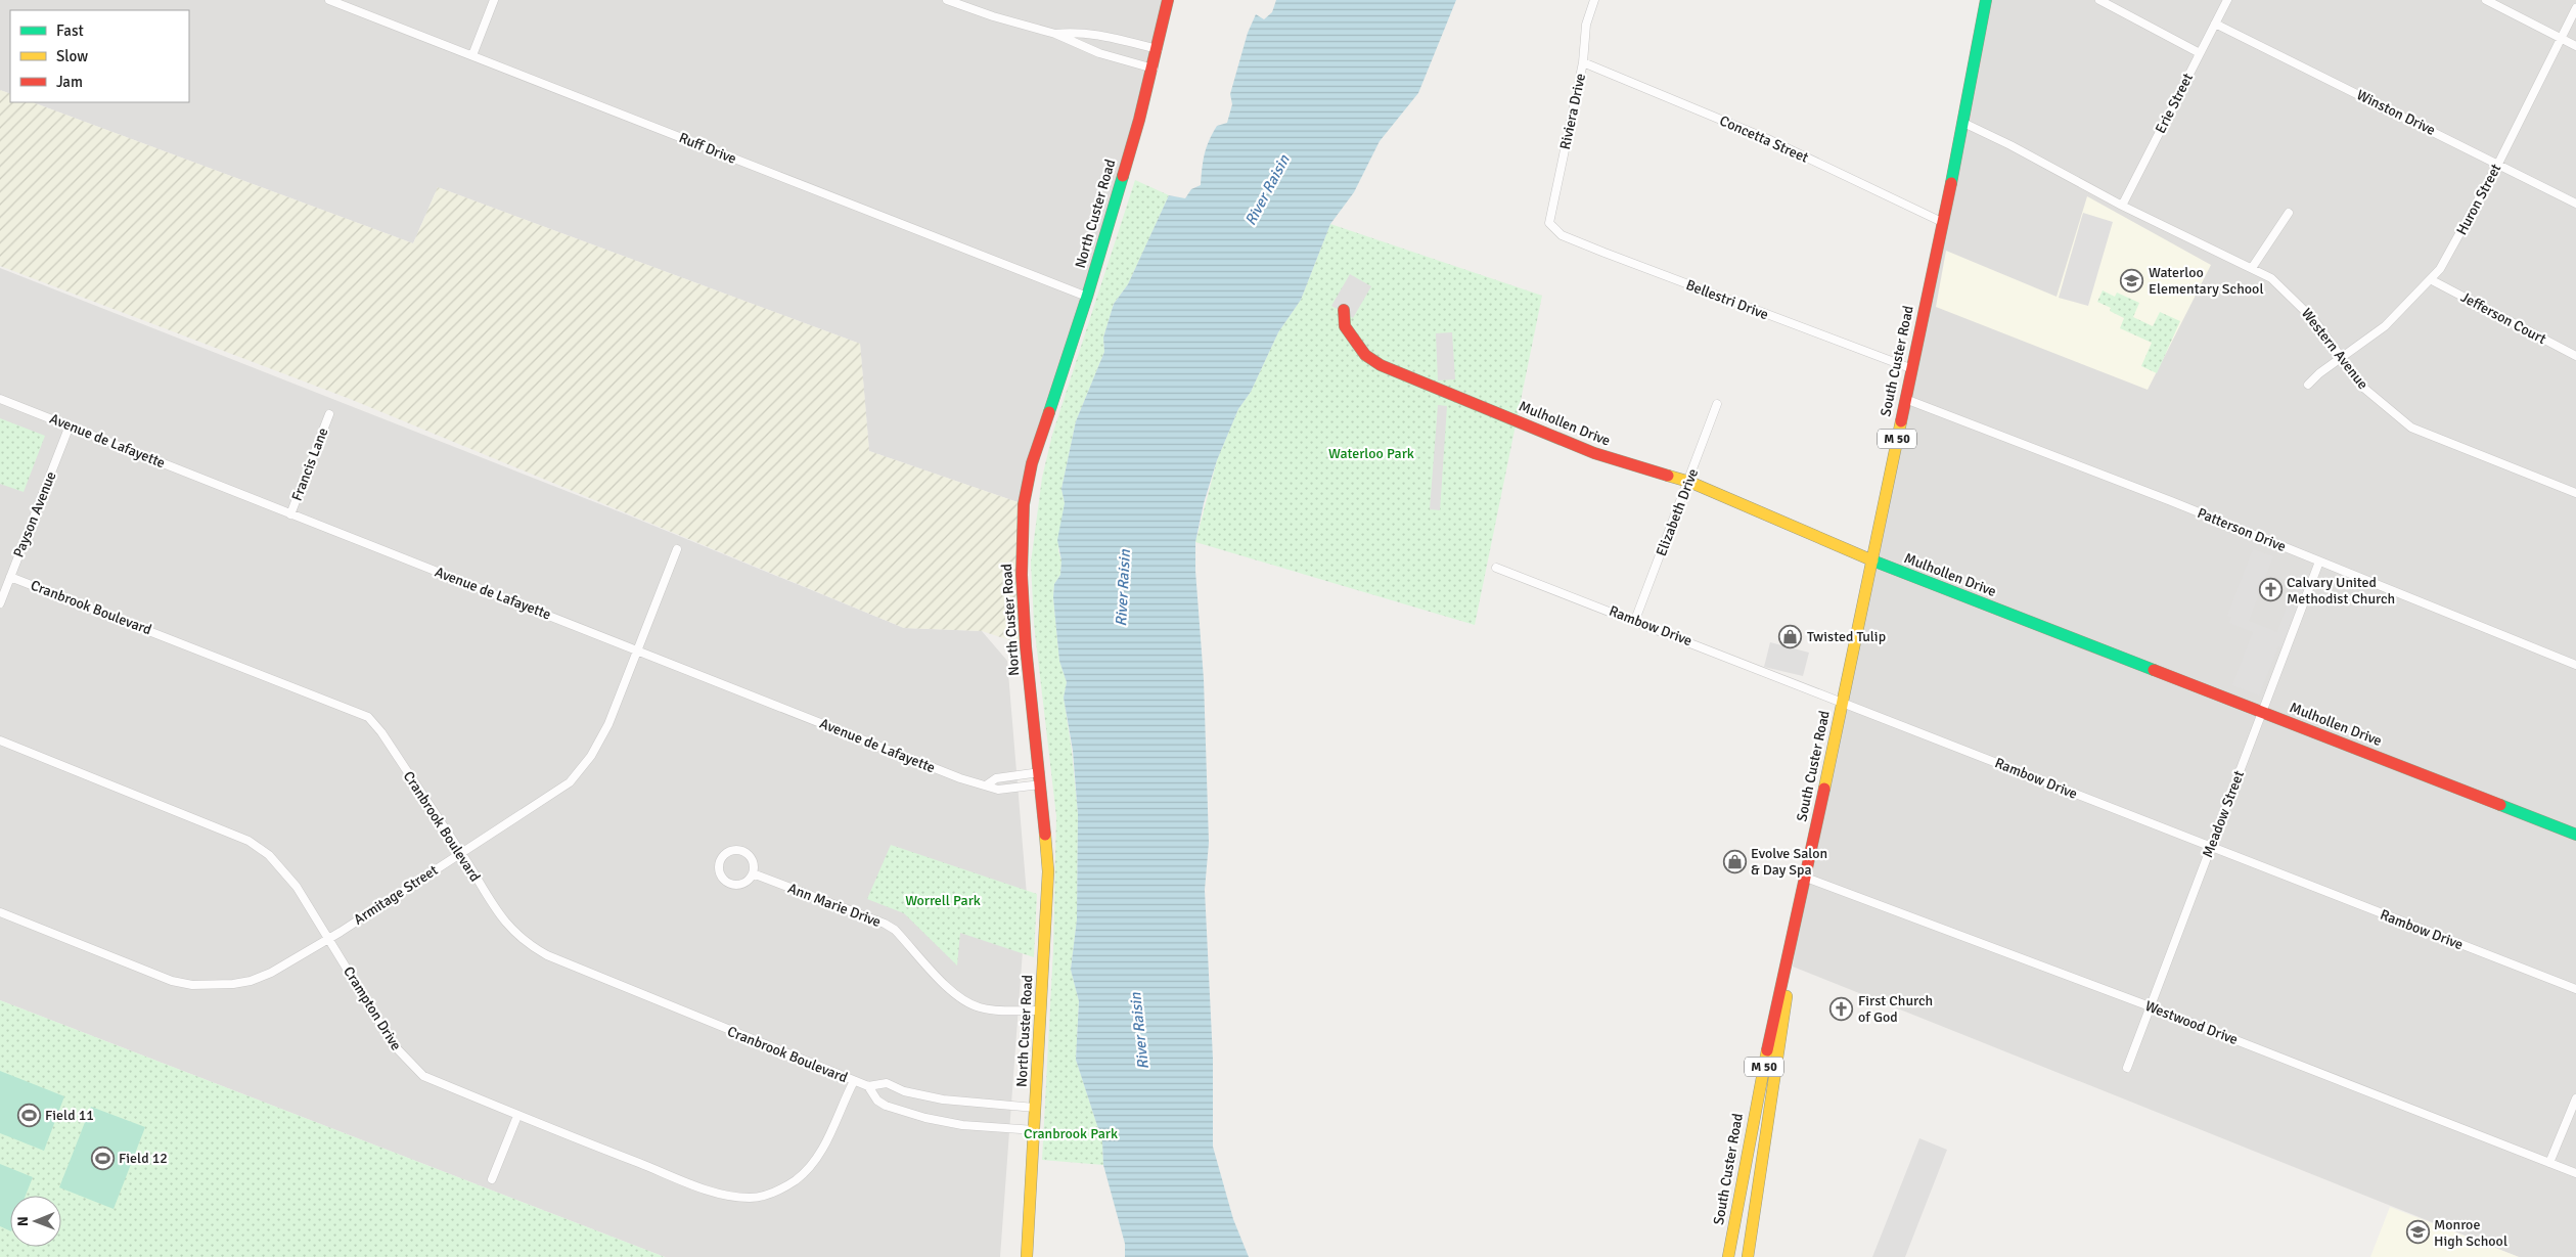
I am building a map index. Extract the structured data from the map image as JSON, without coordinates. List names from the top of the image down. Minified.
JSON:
{"streets":{"street":["Erie Street","Riviera Drive","Winston Drive","Concetta Street","Ruff Drive","Huron Street","North Custer Road","Bellestri Drive","Jefferson Court","Western Avenue","South Custer Road","Mulhollen Drive","M 50","Avenue de Lafayette","Francis Lane","Elizabeth Drive","Payson Avenue","Patterson Drive","Cranbrook Boulevard","Rambow Drive","Meadow Street","Armitage Street","Ann Marie Drive","Crampton Drive","Westwood Drive"]},"crossings":[["Erie Street","Winston Drive"],["Erie Street","Western Avenue"],["Riviera Drive","Concetta Street"],["Riviera Drive","Bellestri Drive"],["Winston Drive","Huron Street"],["Concetta Street","South Custer Road"],["Ruff Drive","North Custer Road"],["Huron Street","Jefferson Court"],["Huron Street","Western Avenue"],["North Custer Road","Avenue de Lafayette"],["North Custer Road","Cranbrook Boulevard"],["North Custer Road","Ann Marie Drive"],["Bellestri Drive","South Custer Road"],["Western Avenue","South Custer Road"],["South Custer Road","Mulhollen Drive"],["South Custer Road","Patterson Drive"],["South Custer Road","Rambow Drive"],["South Custer Road","Westwood Drive"],["Mulhollen Drive","Elizabeth Drive"],["Mulhollen Drive","Meadow Street"],["Avenue de Lafayette","Francis Lane"],["Avenue de Lafayette","Payson Avenue"],["Avenue de Lafayette","Armitage Street"],["Elizabeth Drive","Rambow Drive"],["Payson Avenue","Cranbrook Boulevard"],["Patterson Drive","Meadow Street"],["Cranbrook Boulevard","Armitage Street"],["Cranbrook Boulevard","Crampton Drive"],["Rambow Drive","Meadow Street"],["Meadow Street","Westwood Drive"],["Armitage Street","Crampton Drive"]],"water":["River Raisin"],"parks":["Waterloo Park","Worrell Park","Cranbrook Park"],"places":{"school or university":["Waterloo Elementary School","Monroe High School"],"church":["Calvary United Methodist Church","First Church of God"],"shop":["Twisted Tulip","Evolve Salon & Day Spa"],"sports":["Field 11","Field 12"]},"legend":["Fast","Slow","Jam"],"north":"left"}
